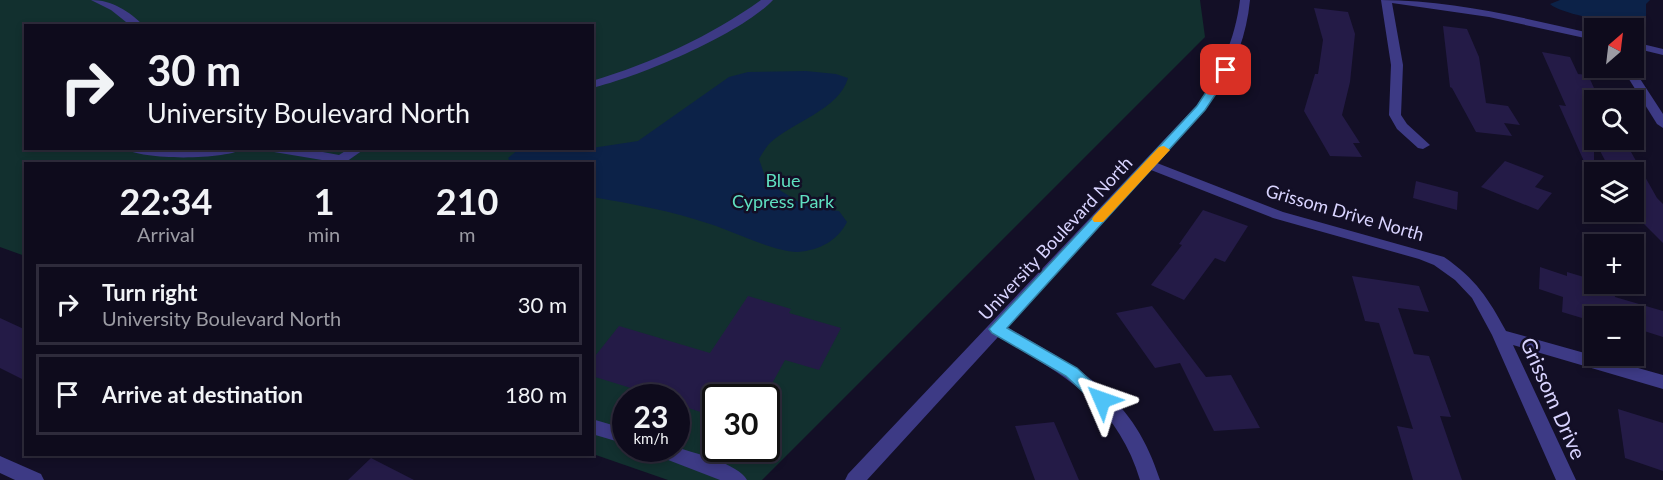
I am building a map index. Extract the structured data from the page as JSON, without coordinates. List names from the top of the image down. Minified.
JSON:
{"streets":{"street":["Grissom Drive North","University Boulevard North","Grissom Drive"]},"crossings":[["Grissom Drive North","University Boulevard North"],["Grissom Drive North","Grissom Drive"]],"parks":["Blue Cypress Park"],"north":"top right","page":{"map_buttons":["+","−"],"turn":["30 m","University Boulevard North"],"eta":["22:34","Arrival","1","min","210","m"],"list":[{"name":"Turn right","note":"University Boulevard North","value":"30 m"},{"name":"Arrive at destination","value":"180 m"}],"speed":"23 km/h","limit":"30"}}
